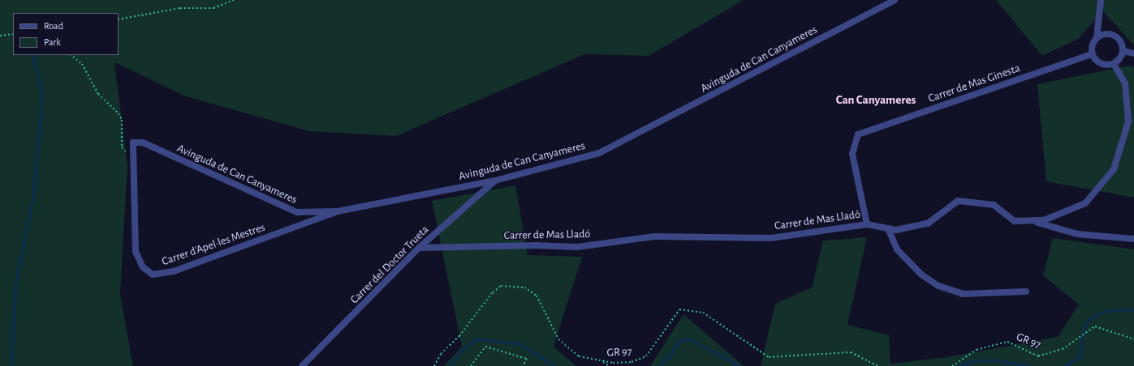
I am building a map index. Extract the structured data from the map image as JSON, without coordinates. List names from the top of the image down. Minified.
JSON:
{"streets":{"street":["Avinguda de Can Canyameres","Carrer de Mas Ginesta","Carrer de Mas Lladó","Carrer d'Apel·les Mestres","Carrer del Doctor Trueta"],"path":["GR 97"]},"crossings":[["Avinguda de Can Canyameres","Carrer d'Apel·les Mestres"],["Avinguda de Can Canyameres","Carrer del Doctor Trueta"],["Carrer de Mas Ginesta","Carrer de Mas Lladó"],["Carrer de Mas Lladó","Carrer del Doctor Trueta"]],"districts":["Can Canyameres"],"legend":["Road","Park"]}
